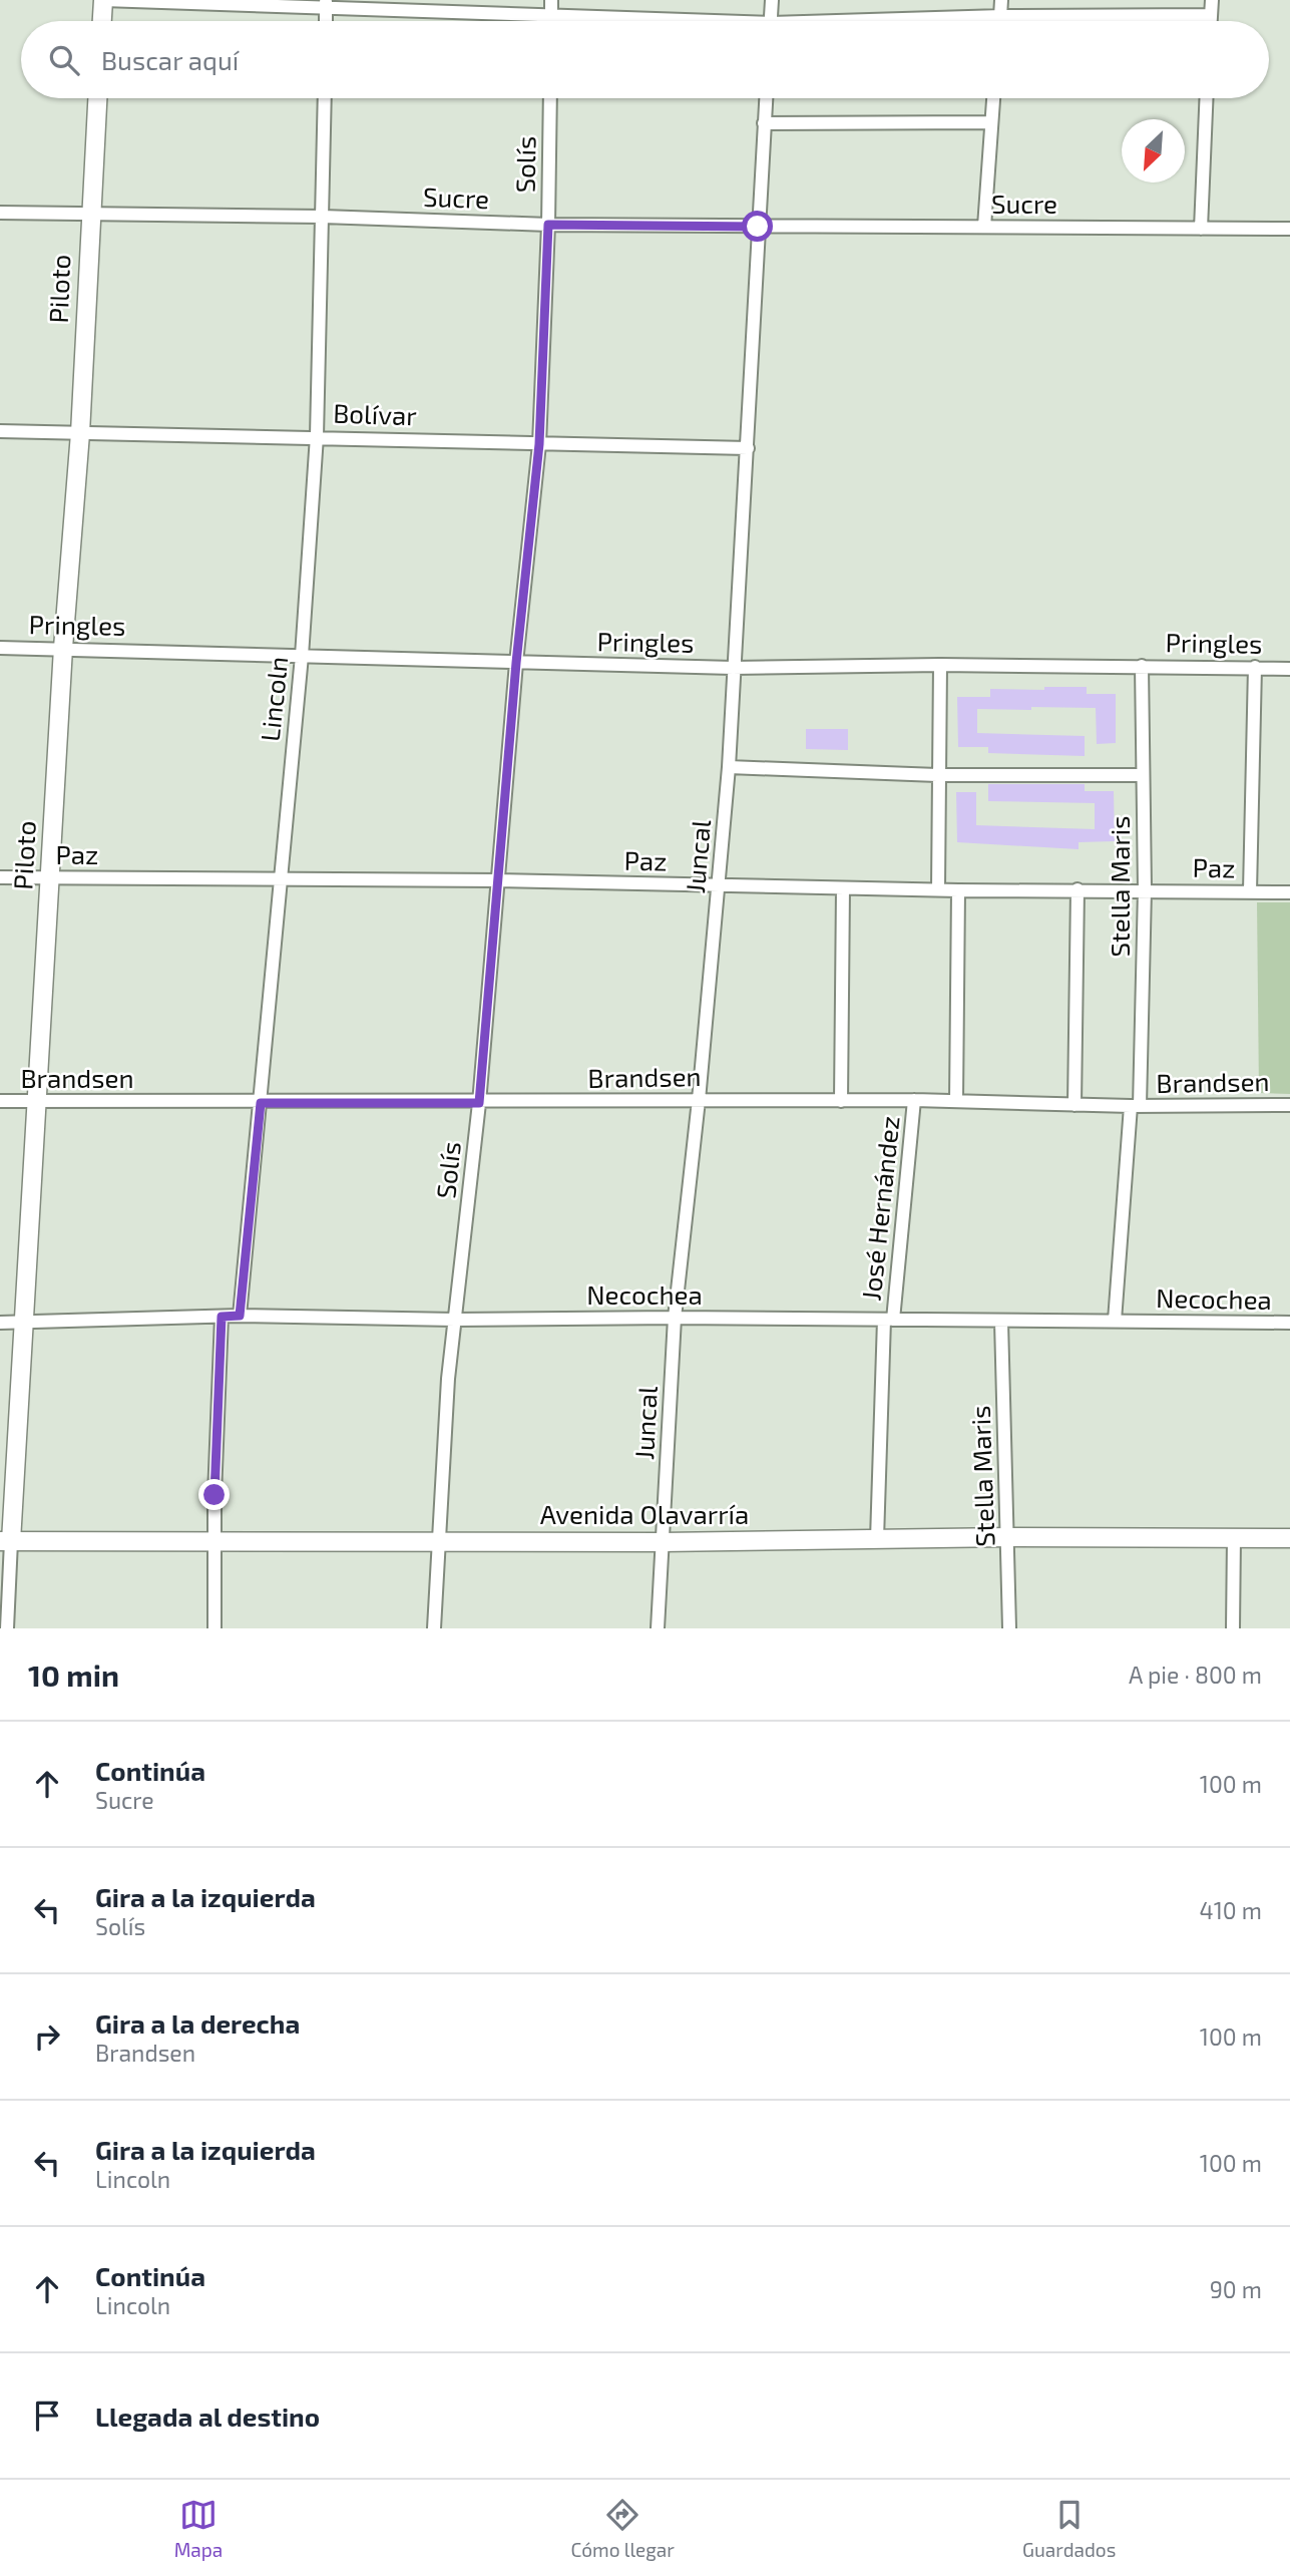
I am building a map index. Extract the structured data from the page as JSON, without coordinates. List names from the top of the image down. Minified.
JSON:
{"streets":{"main road":["Piloto","Avenida Olavarría"],"street":["Solís","Sucre","Bolívar","Pringles","Lincoln","Paz","Juncal","Stella Maris","Brandsen","José Hernández","Necochea"]},"crossings":[["Solís","Sucre"],["Solís","Bolívar"],["Solís","Pringles"],["Solís","Paz"],["Solís","Brandsen"],["Solís","Necochea"],["Solís","Avenida Olavarría"],["Sucre","Piloto"],["Sucre","Lincoln"],["Sucre","Juncal"],["Piloto","Bolívar"],["Piloto","Pringles"],["Piloto","Paz"],["Piloto","Brandsen"],["Piloto","Necochea"],["Piloto","Avenida Olavarría"],["Bolívar","Lincoln"],["Bolívar","Juncal"],["Pringles","Lincoln"],["Pringles","Juncal"],["Pringles","Stella Maris"],["Lincoln","Paz"],["Lincoln","Brandsen"],["Lincoln","Necochea"],["Paz","Juncal"],["Paz","Stella Maris"],["Juncal","Brandsen"],["Juncal","Necochea"],["Juncal","Avenida Olavarría"],["Stella Maris","Brandsen"],["Stella Maris","Necochea"],["Stella Maris","Avenida Olavarría"],["Brandsen","José Hernández"],["José Hernández","Necochea"],["José Hernández","Avenida Olavarría"]],"north":"bottom left","page":{"search":"Buscar aquí","heading":["10 min","A pie · 800 m"],"list":[["Continúa","Sucre","100 m"],["Gira a la izquierda","Solís","410 m"],["Gira a la derecha","Brandsen","100 m"],["Gira a la izquierda","Lincoln","100 m"],["Continúa","Lincoln","90 m"],"Llegada al destino"],"nav":["Mapa","Cómo llegar","Guardados"]}}
